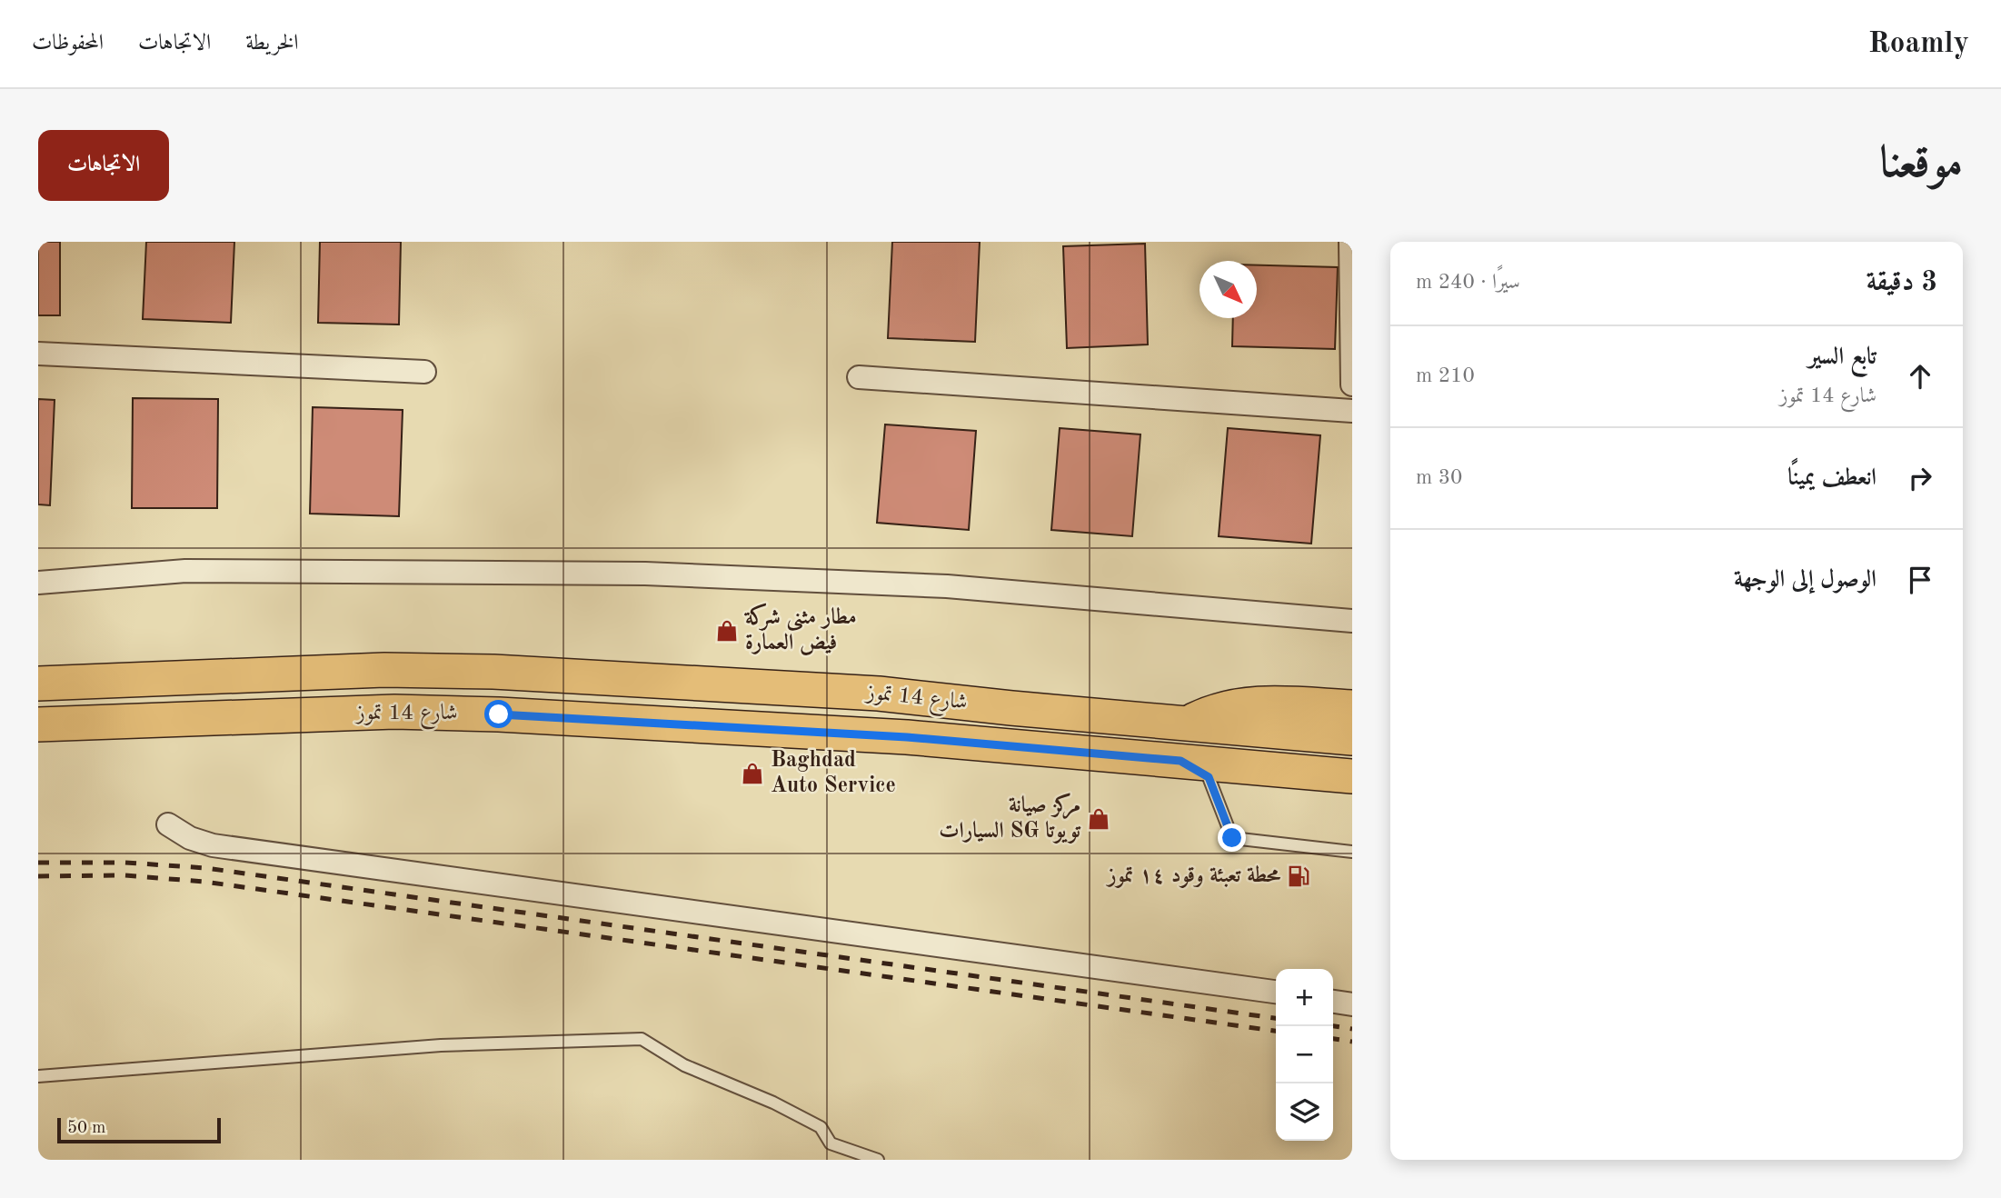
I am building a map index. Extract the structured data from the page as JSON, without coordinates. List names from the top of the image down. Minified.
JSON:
{"streets":{"main road":["شارع 14 تموز"]},"places":{"shop":["مطار مثنى شركة فيض العمارة","Baghdad Auto Service","مركز صيانة السيارات SG تويوتا"],"fuel station":["محطة تعبئة وقود ١٤ تموز"]},"scale_bar":"50 m","north":"bottom right","page":{"header":"Roamly","nav":["الخريطة","الاتجاهات","المحفوظات"],"title":"موقعنا","buttons":"الاتجاهات","heading":["3 دقيقة","سيرًا · 240 m"],"list":[["تابع السير","شارع 14 تموز","210 m"],["انعطف يمينًا","30 m"],"الوصول إلى الوجهة"],"map_buttons":["+","−"],"scale":"50 m"}}
